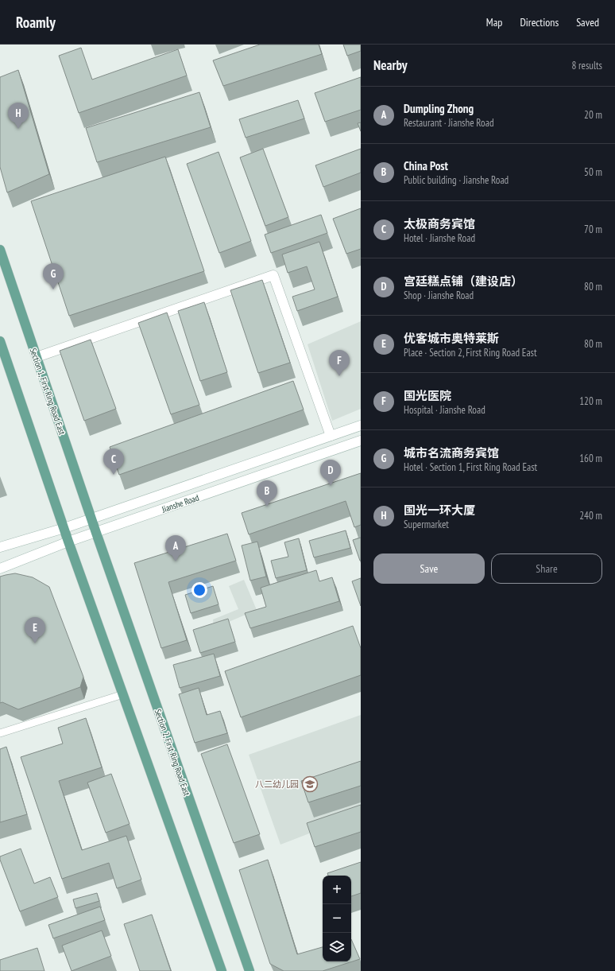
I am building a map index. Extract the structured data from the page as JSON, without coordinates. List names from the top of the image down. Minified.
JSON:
{"streets":{"main road":["Section 1, First Ring Road East","Section 2, First Ring Road East"],"street":["Jianshe Road"]},"crossings":[["Section 1, First Ring Road East","Jianshe Road"],["Section 1, First Ring Road East","Section 2, First Ring Road East"],["Jianshe Road","Section 2, First Ring Road East"]],"places":{"school or university":["八二幼儿园"]},"page":{"header":"Roamly","nav":["Map","Directions","Saved"],"heading":["Nearby","8 results"],"list":[{"mark":"A","name":"Dumpling Zhong","note":"Restaurant · Jianshe Road","value":"20 m"},{"mark":"B","name":"China Post","note":"Public building · Jianshe Road","value":"50 m"},{"mark":"C","name":"太极商务宾馆","note":"Hotel · Jianshe Road","value":"70 m"},{"mark":"D","name":"宫廷糕点铺（建设店）","note":"Shop · Jianshe Road","value":"80 m"},{"mark":"E","name":"优客城市奥特莱斯","note":"Place · Section 2, First Ring Road East","value":"80 m"},{"mark":"F","name":"国光医院","note":"Hospital · Jianshe Road","value":"120 m"},{"mark":"G","name":"城市名流商务宾馆","note":"Hotel · Section 1, First Ring Road East","value":"160 m"},{"mark":"H","name":"国光一环大厦","note":"Supermarket","value":"240 m"}],"pins":["H","G","F","C","D","B","A","E"],"buttons":["Save","Share"],"map_buttons":["+","−"]}}
